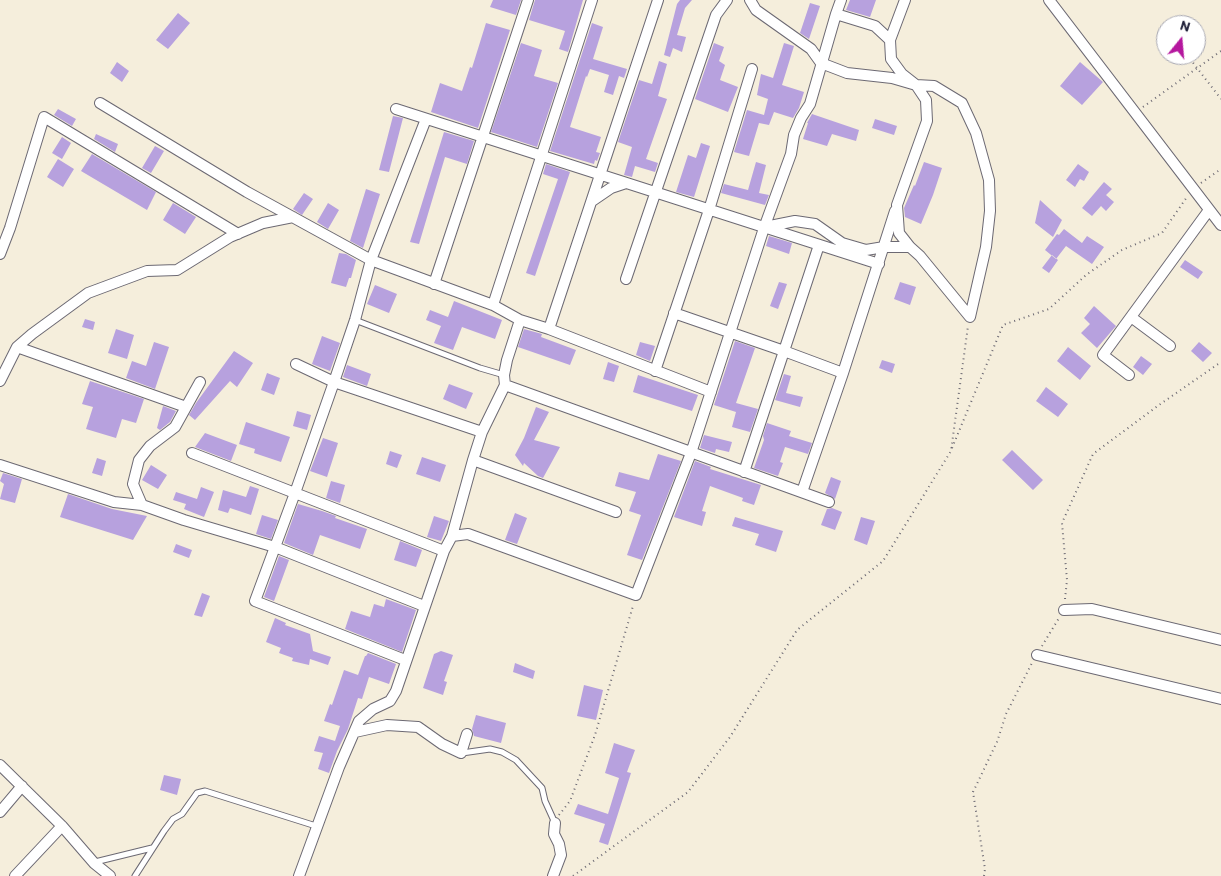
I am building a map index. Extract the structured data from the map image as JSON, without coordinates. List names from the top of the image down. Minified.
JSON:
{"north":"top"}
